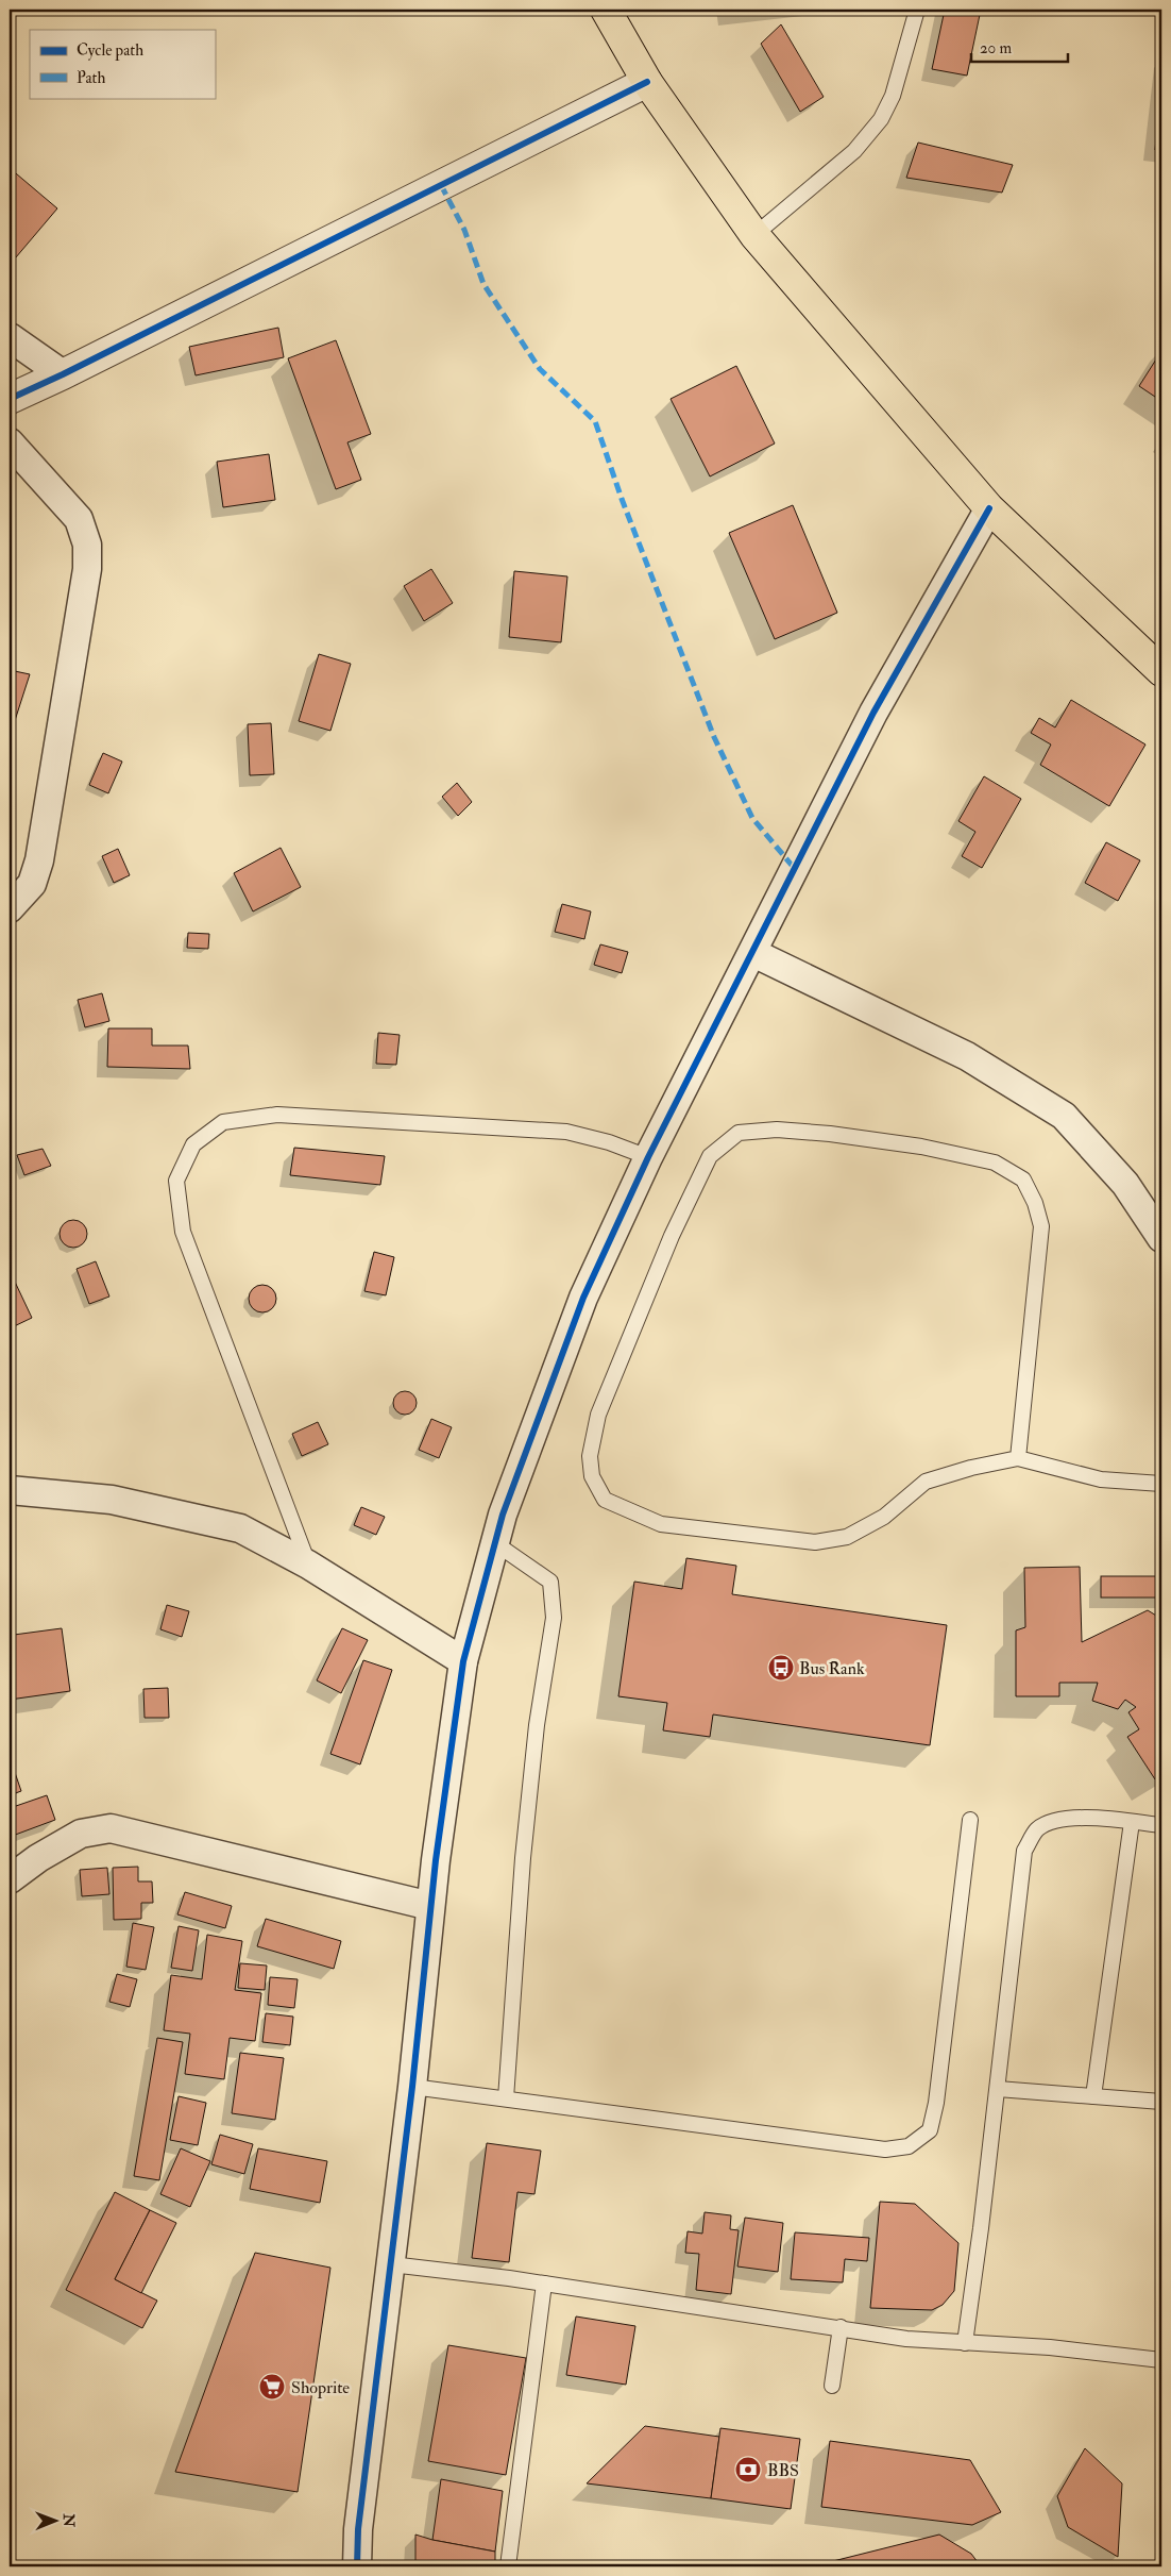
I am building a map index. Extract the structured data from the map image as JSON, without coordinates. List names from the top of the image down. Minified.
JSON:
{"places":{"bus stop":["Bus Rank"],"supermarket":["Shoprite"],"bank":["BBS"]},"legend":["Cycle path","Path"],"scale_bar":"20 m","north":"right"}
